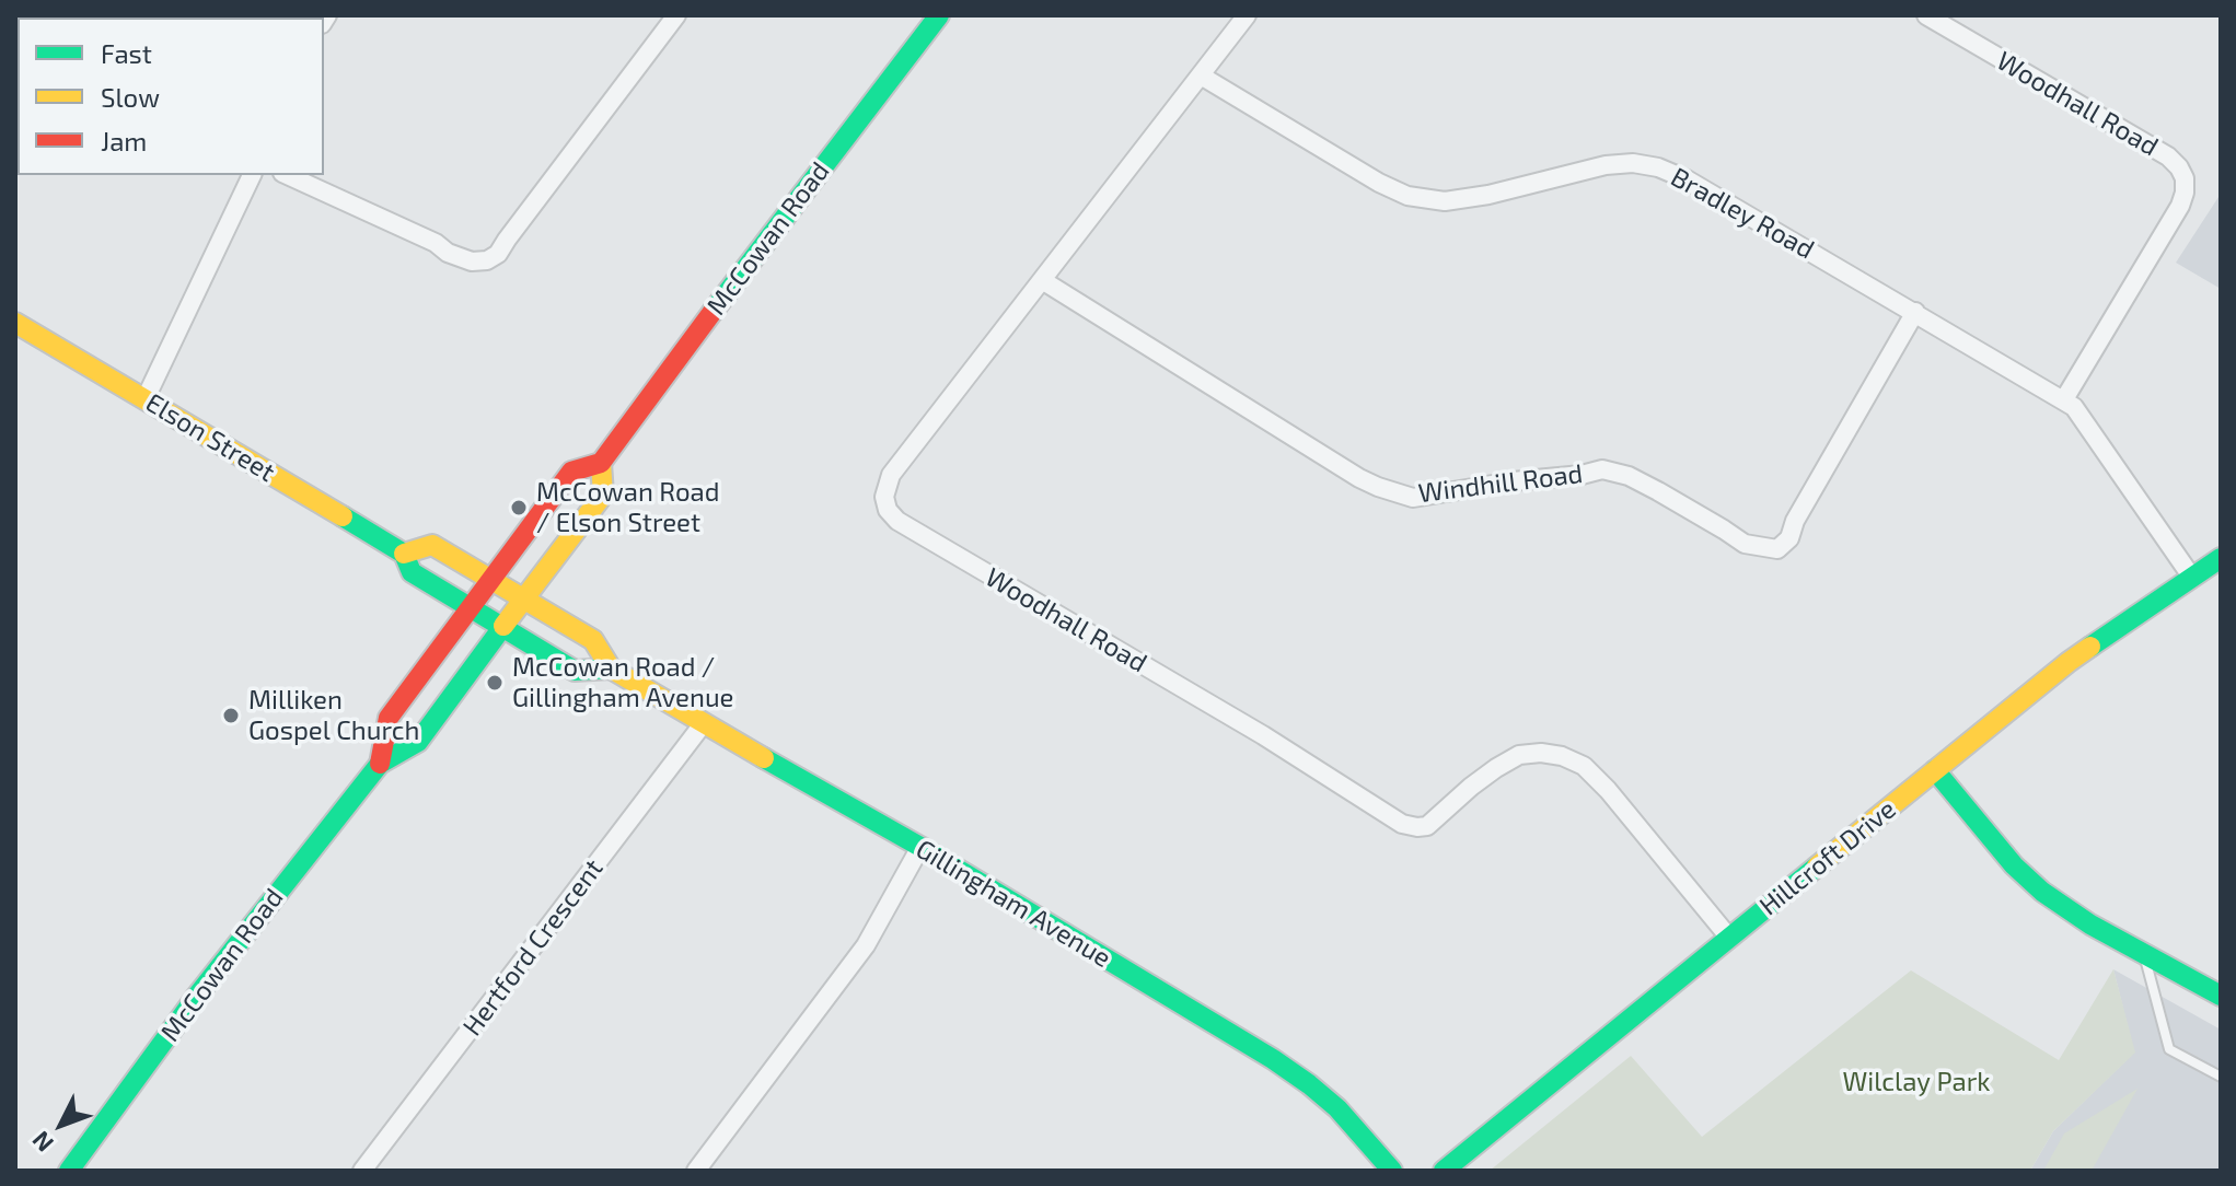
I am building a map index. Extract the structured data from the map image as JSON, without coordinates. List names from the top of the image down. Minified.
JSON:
{"streets":{"street":["Woodhall Road","Bradley Road","McCowan Road","Elson Street","Windhill Road","Hillcroft Drive","Gillingham Avenue","Hertford Crescent"]},"crossings":[["Woodhall Road","Bradley Road"],["Woodhall Road","Windhill Road"],["Woodhall Road","Hillcroft Drive"],["Bradley Road","Windhill Road"],["Bradley Road","Hillcroft Drive"],["McCowan Road","Elson Street"],["McCowan Road","Gillingham Avenue"],["Elson Street","Gillingham Avenue"],["Gillingham Avenue","Hertford Crescent"]],"parks":["Wilclay Park"],"places":["McCowan Road / Elson Street","McCowan Road / Gillingham Avenue","Milliken Gospel Church"],"legend":["Fast","Slow","Jam"],"north":"bottom left"}
